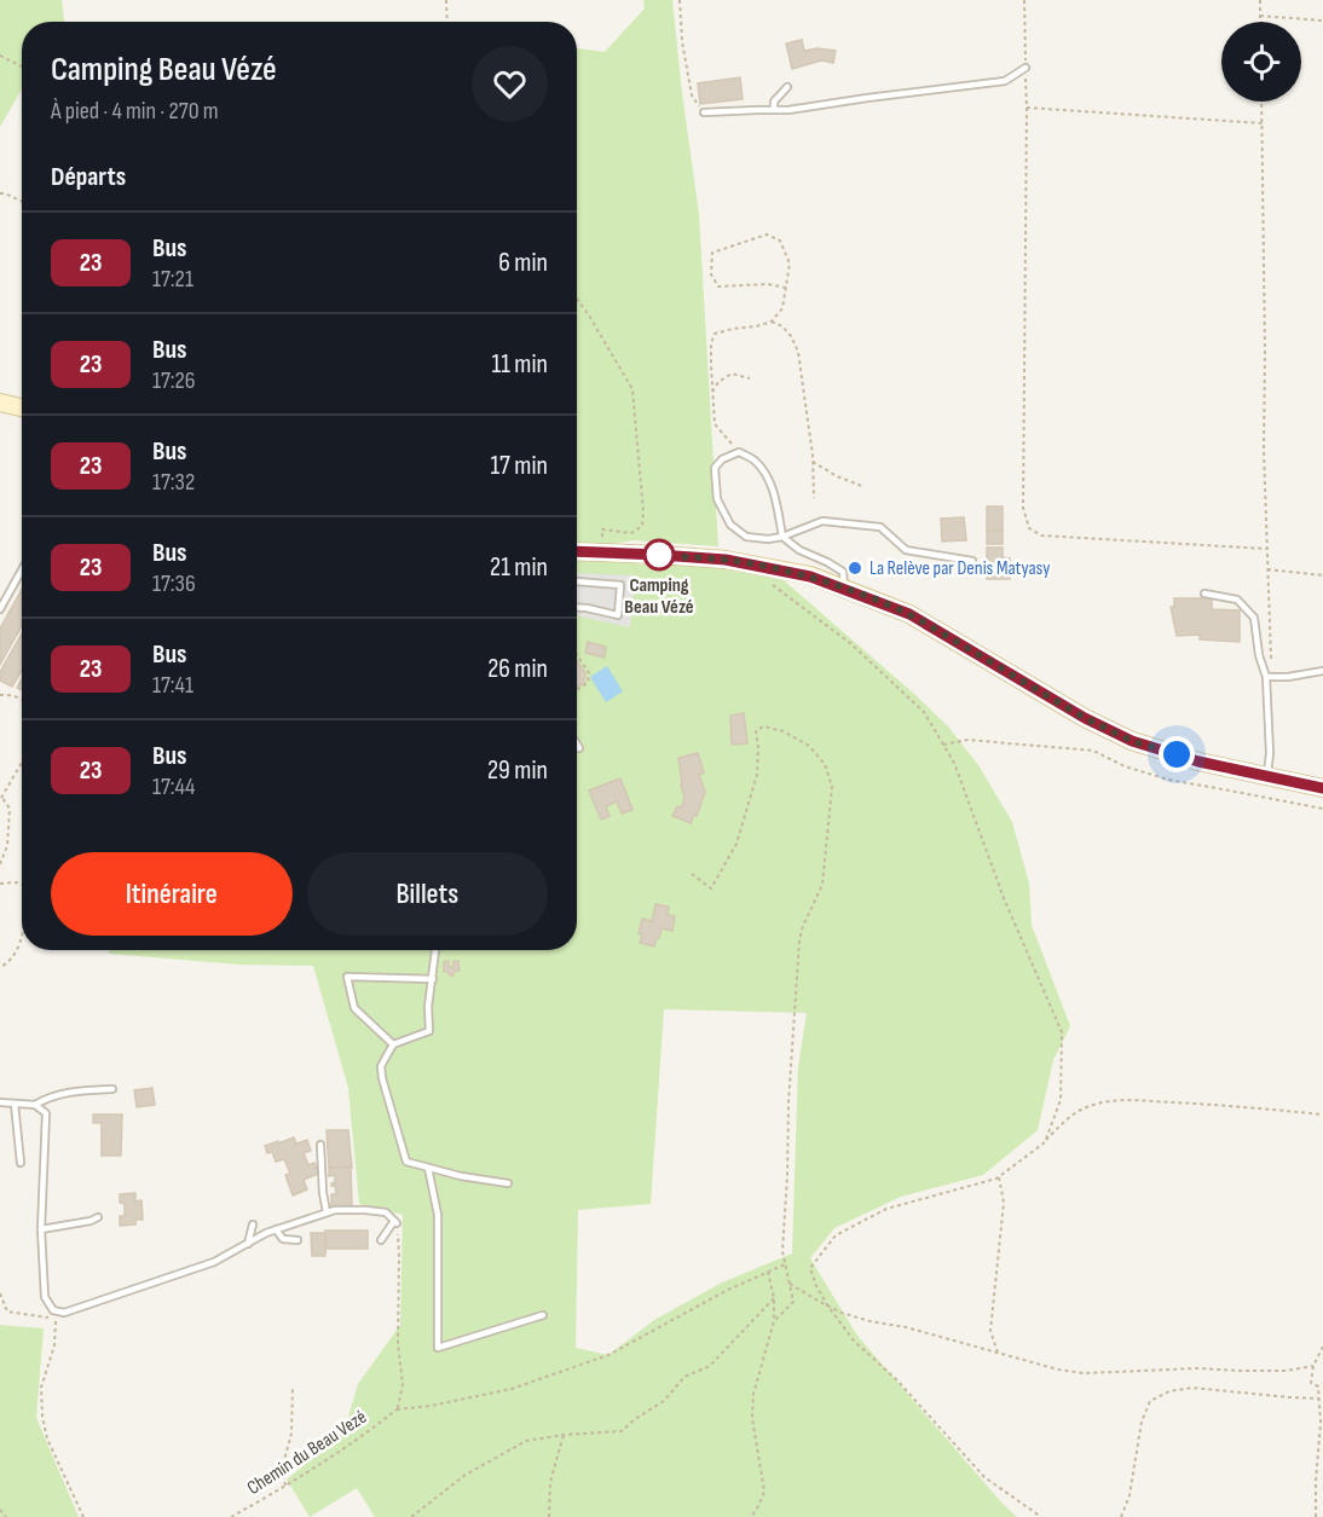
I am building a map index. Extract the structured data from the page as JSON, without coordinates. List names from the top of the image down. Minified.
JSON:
{"streets":{"path":["Chemin du Beau Vezé"]},"places":["Camping Beau Vézé","La Relève par Denis Matyasy"],"lines":["bus line 23"],"page":{"heading":[["Camping Beau Vézé","À pied · 4 min · 270 m"],"Départs"],"list":[{"mark":"23","name":"Bus","note":"17:21","value":"6 min"},{"mark":"23","name":"Bus","note":"17:26","value":"11 min"},{"mark":"23","name":"Bus","note":"17:32","value":"17 min"},{"mark":"23","name":"Bus","note":"17:36","value":"21 min"},{"mark":"23","name":"Bus","note":"17:41","value":"26 min"},{"mark":"23","name":"Bus","note":"17:44","value":"29 min"}],"buttons":["Itinéraire","Billets"]}}
